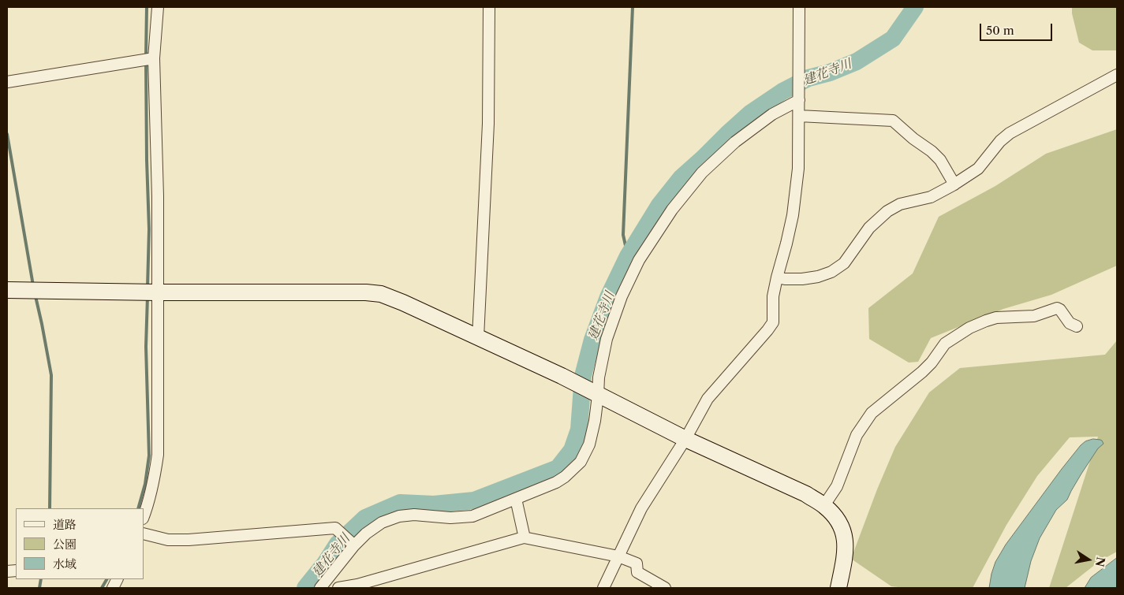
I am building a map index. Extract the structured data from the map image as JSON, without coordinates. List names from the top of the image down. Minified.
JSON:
{"water":["建花寺川"],"legend":["道路","公園","水域"],"scale_bar":"50 m","north":"right"}
